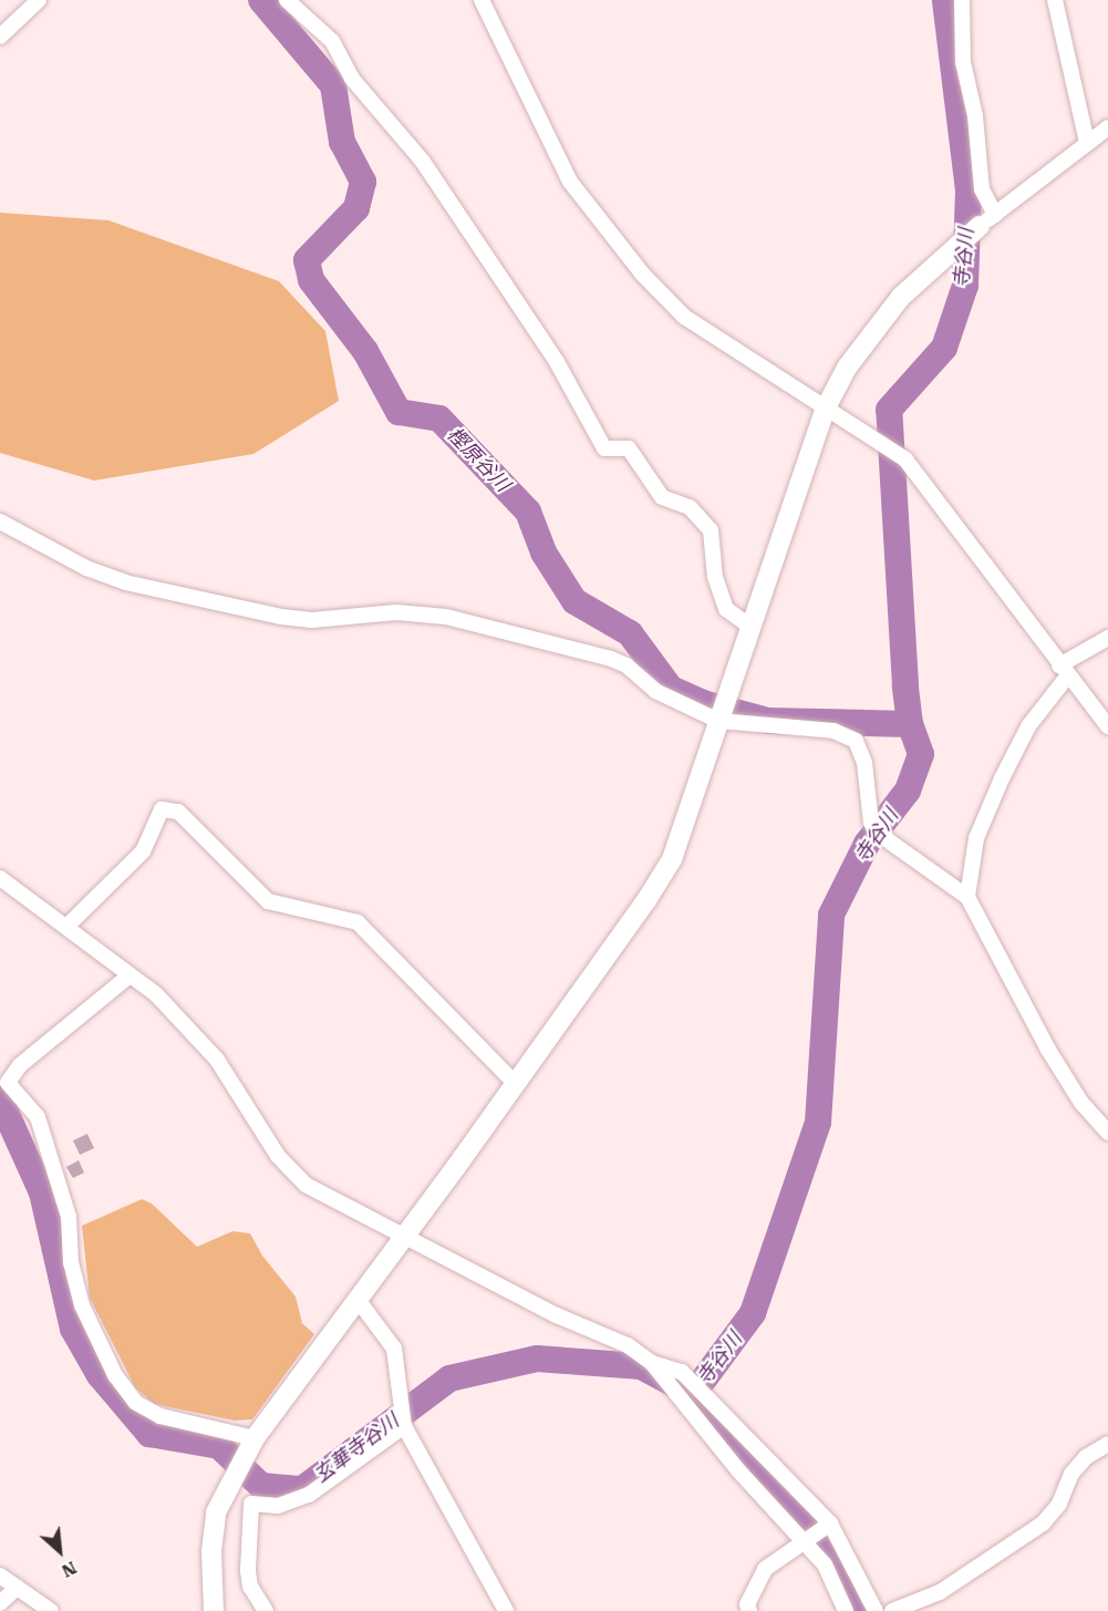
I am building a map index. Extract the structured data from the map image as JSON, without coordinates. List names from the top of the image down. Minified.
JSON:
{"water":["寺谷川","樫原谷川","玄華寺谷川"],"north":"bottom right"}
